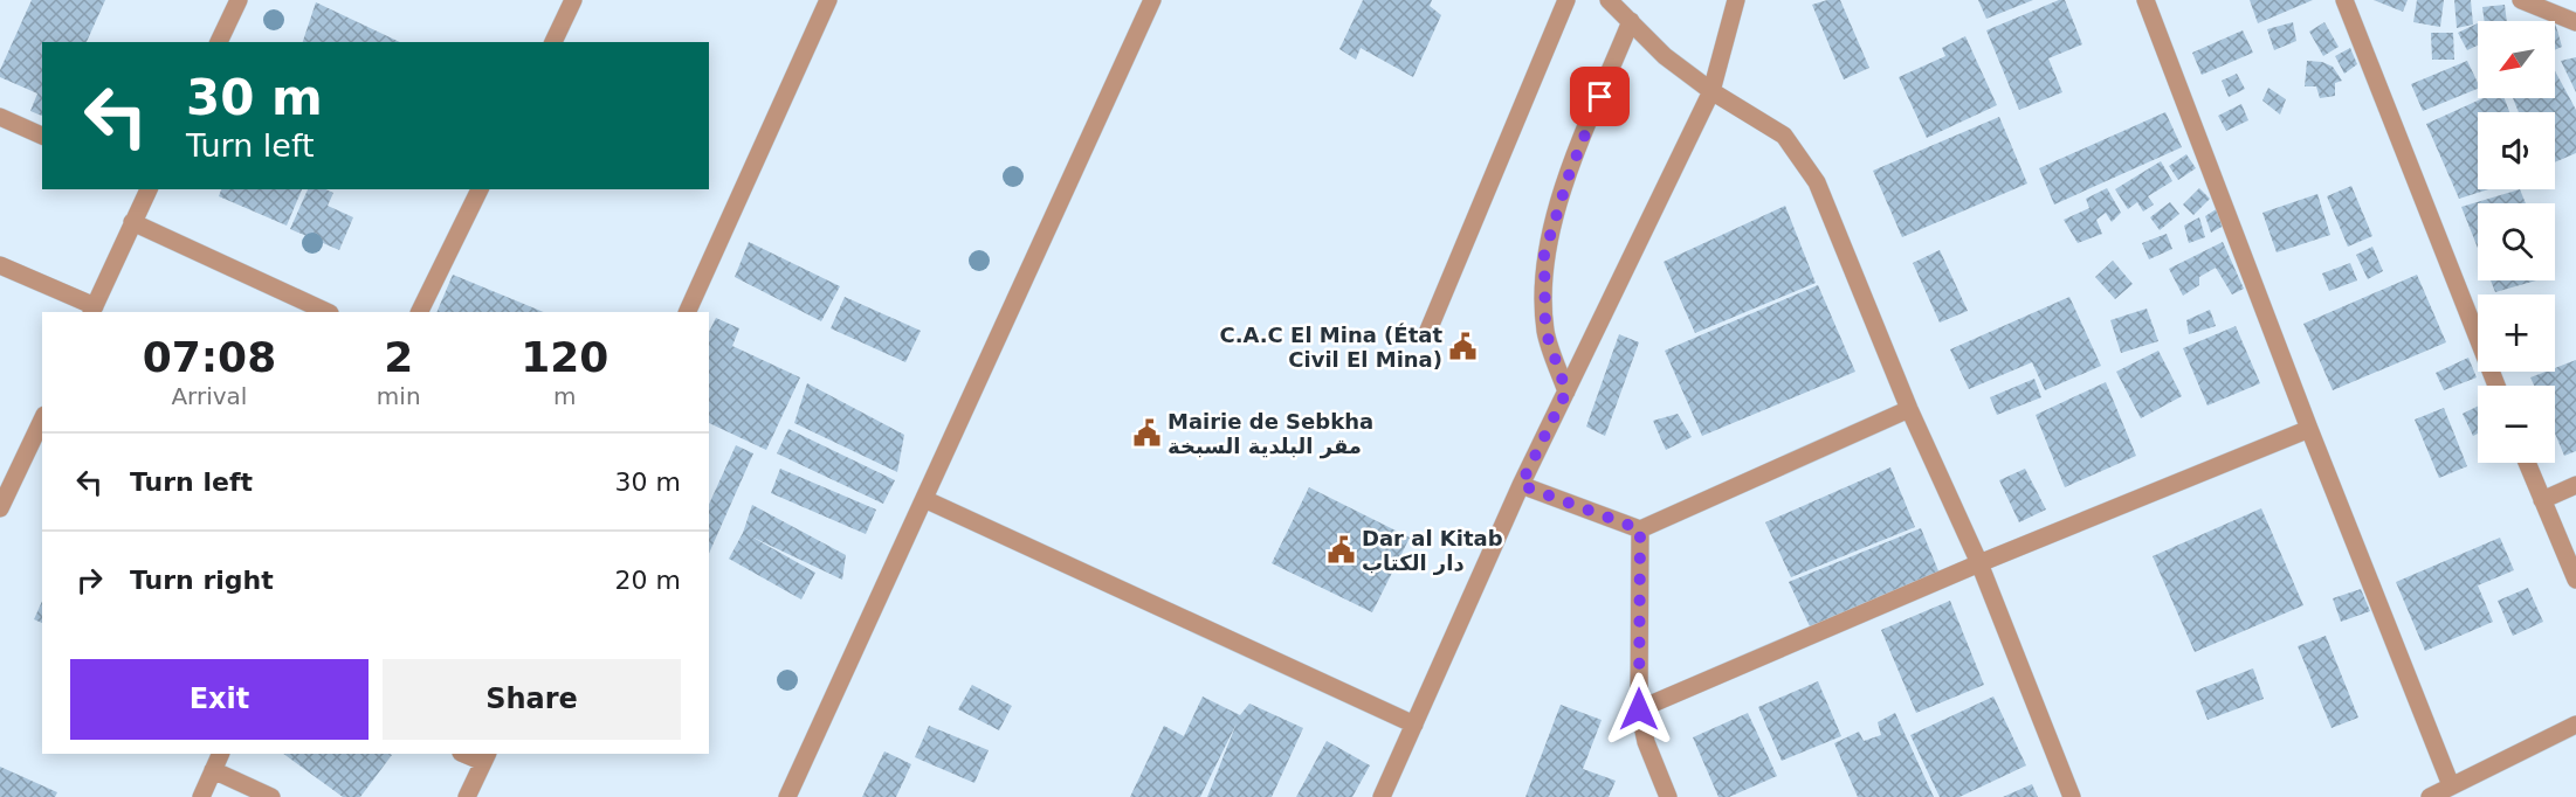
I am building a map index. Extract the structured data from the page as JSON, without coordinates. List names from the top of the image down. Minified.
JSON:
{"places":{"public building":["C.A.C El Mina (État Civil El Mina)","Mairie de Sebkha مقر البلدية السبخة","Dar al Kitab دار الكتاب"]},"north":"bottom left","page":{"map_buttons":["+","−"],"turn":["30 m","Turn left"],"eta":["07:08","Arrival","2","min","120","m"],"list":[{"name":"Turn left","value":"30 m"},{"name":"Turn right","value":"20 m"}],"buttons":["Exit","Share"]}}
